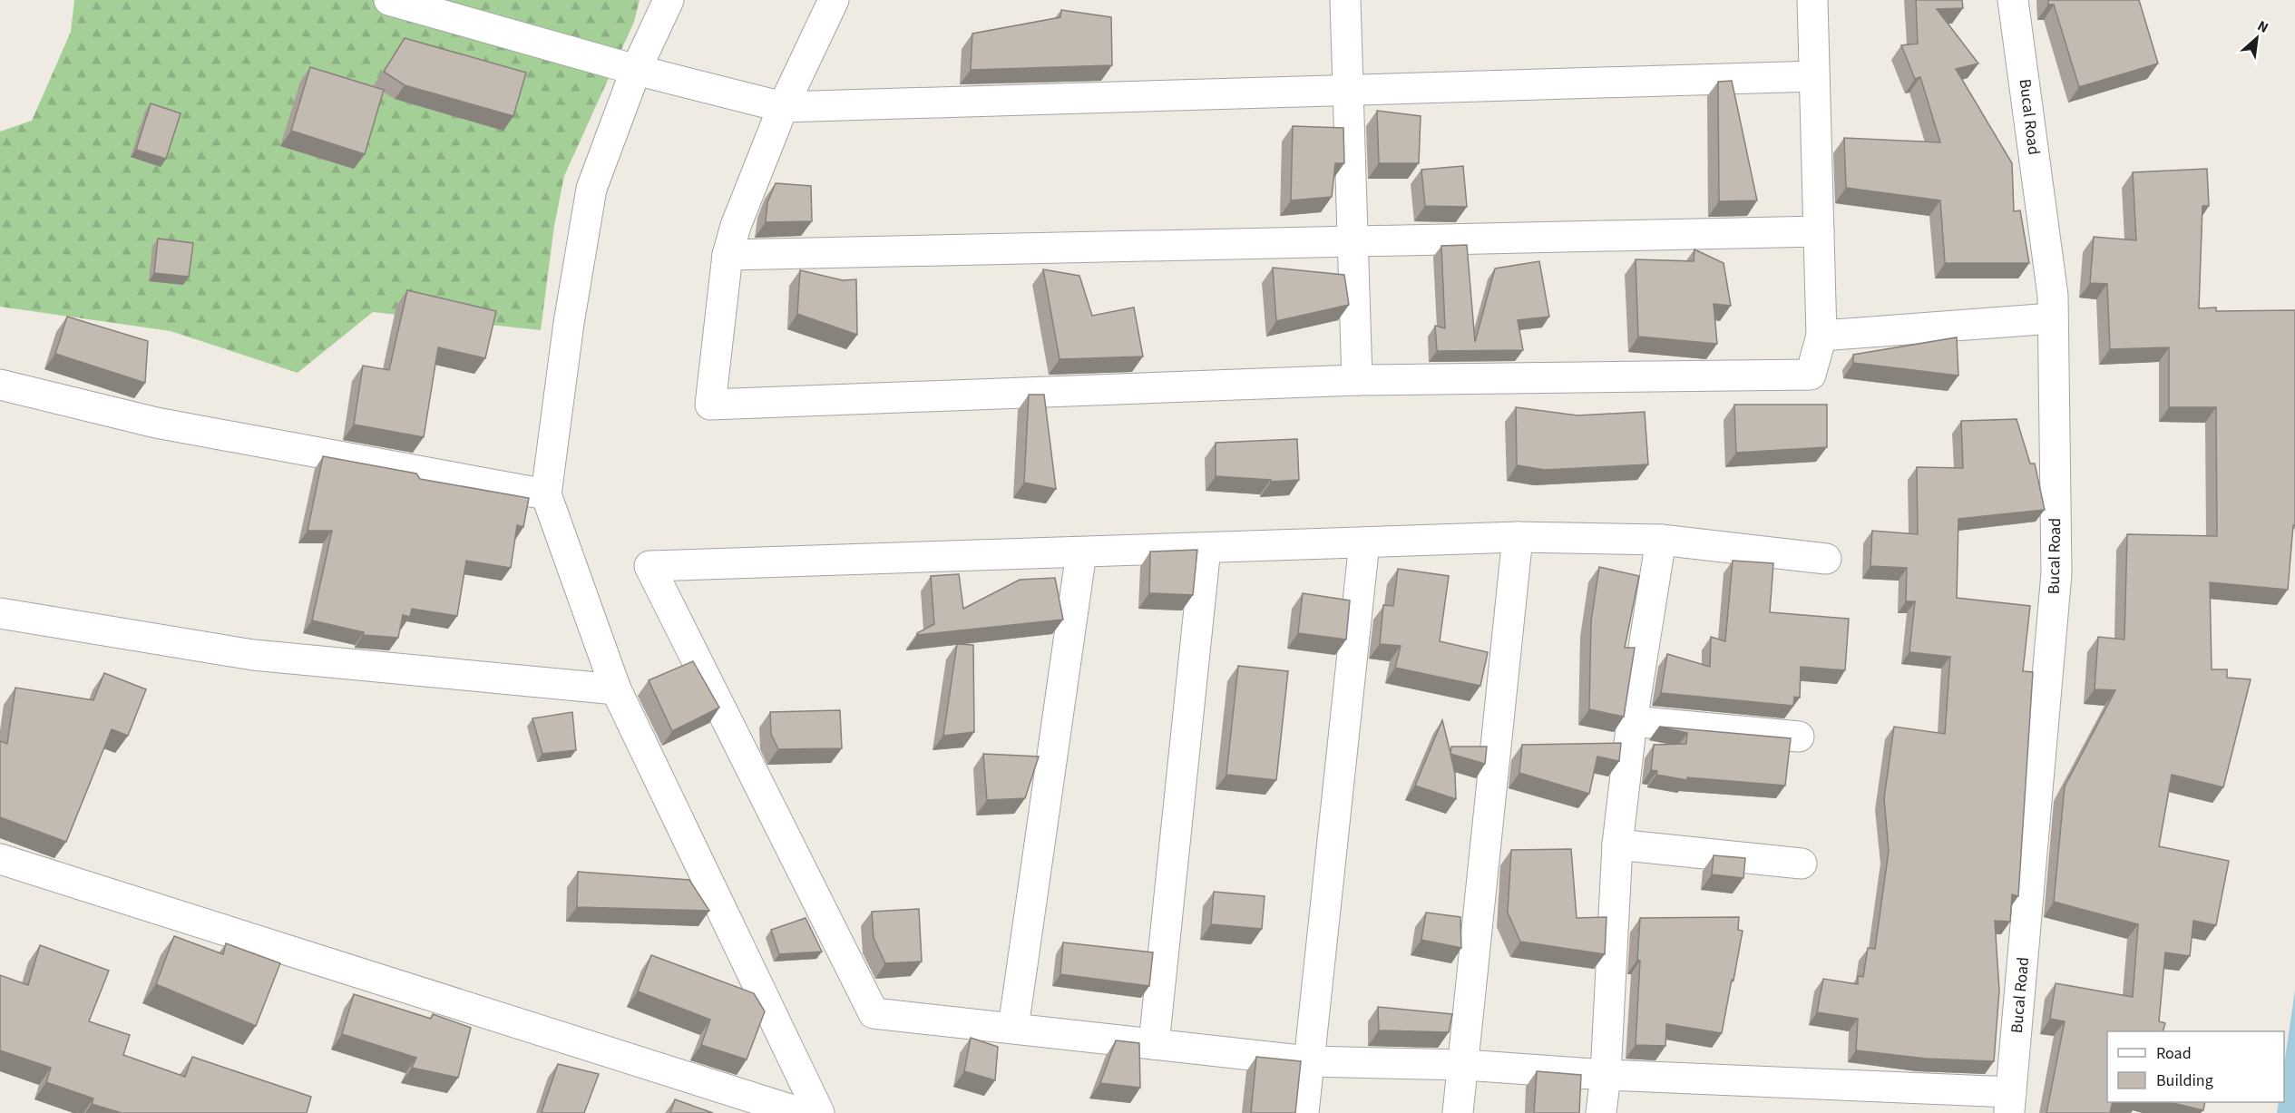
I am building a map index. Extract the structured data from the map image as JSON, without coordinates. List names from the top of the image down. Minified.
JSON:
{"streets":{"street":["Bucal Road"]},"legend":["Road","Building"],"north":"top right"}
